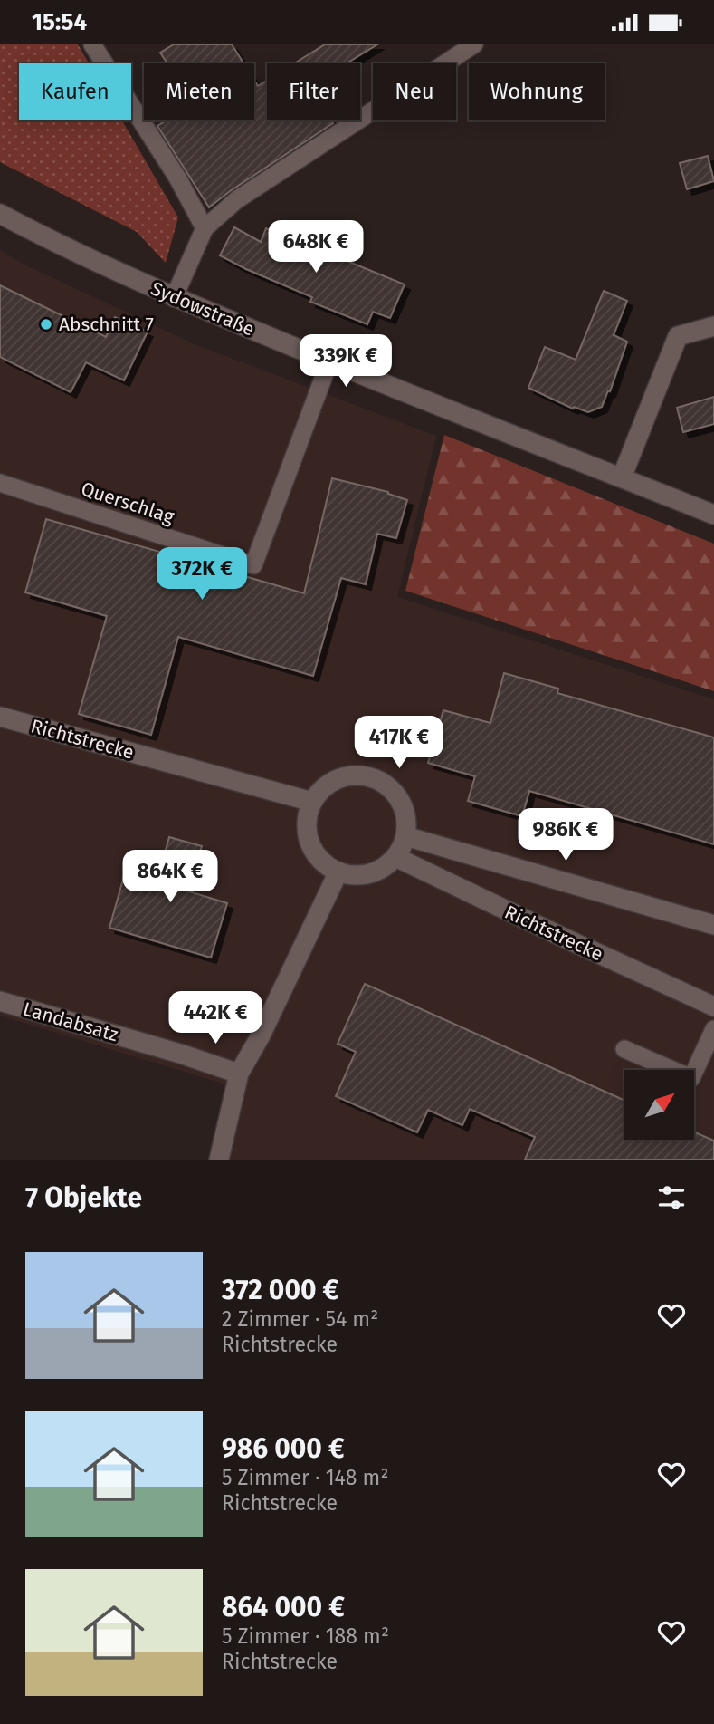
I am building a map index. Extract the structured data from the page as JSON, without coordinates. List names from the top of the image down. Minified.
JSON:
{"streets":{"street":["Sydowstraße","Richtstrecke","Landabsatz"],"lane":["Querschlag"]},"crossings":[["Sydowstraße","Querschlag"]],"places":["Abschnitt 7"],"north":"top right","page":{"status":"15:54","chip":["Kaufen","Mieten","Filter","Neu","Wohnung"],"price":["648K €","339K €","372K €","417K €","986K €","864K €","442K €"],"heading":"7 Objekte","list":[{"name":"372 000 €","note":"2 Zimmer · 54 m² · Richtstrecke"},{"name":"986 000 €","note":"5 Zimmer · 148 m² · Richtstrecke"},{"name":"864 000 €","note":"5 Zimmer · 188 m² · Richtstrecke"}]}}
